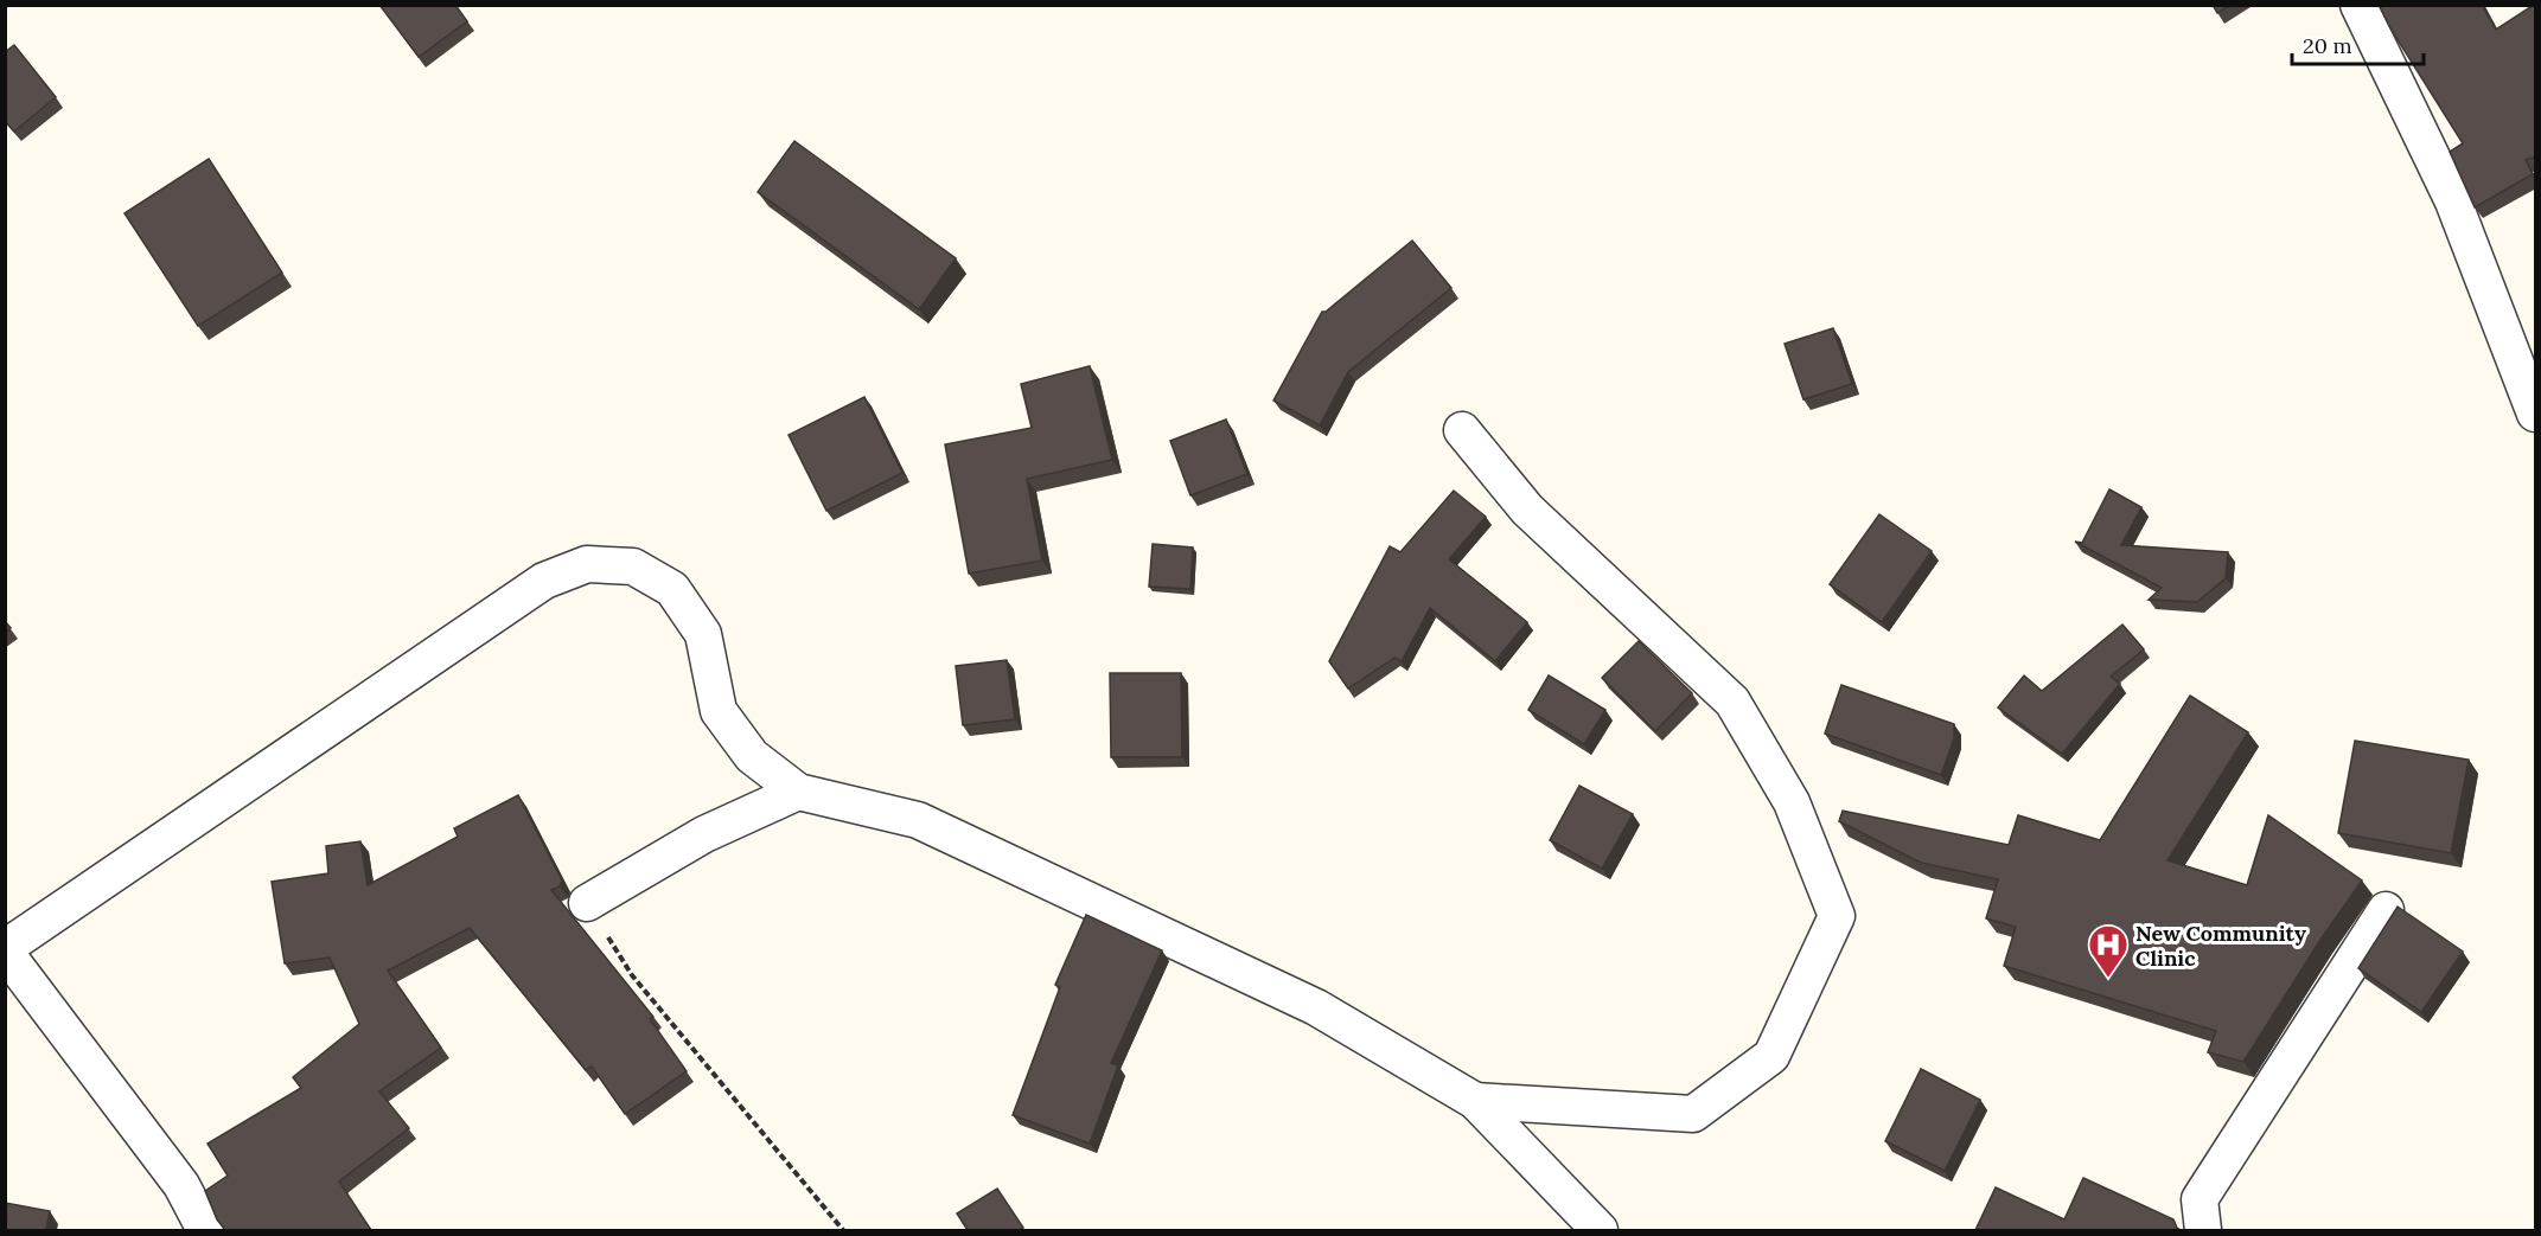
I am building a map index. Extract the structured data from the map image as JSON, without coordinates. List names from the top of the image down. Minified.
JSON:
{"places":{"hospital":["New Community Clinic"]},"scale_bar":"20 m"}
